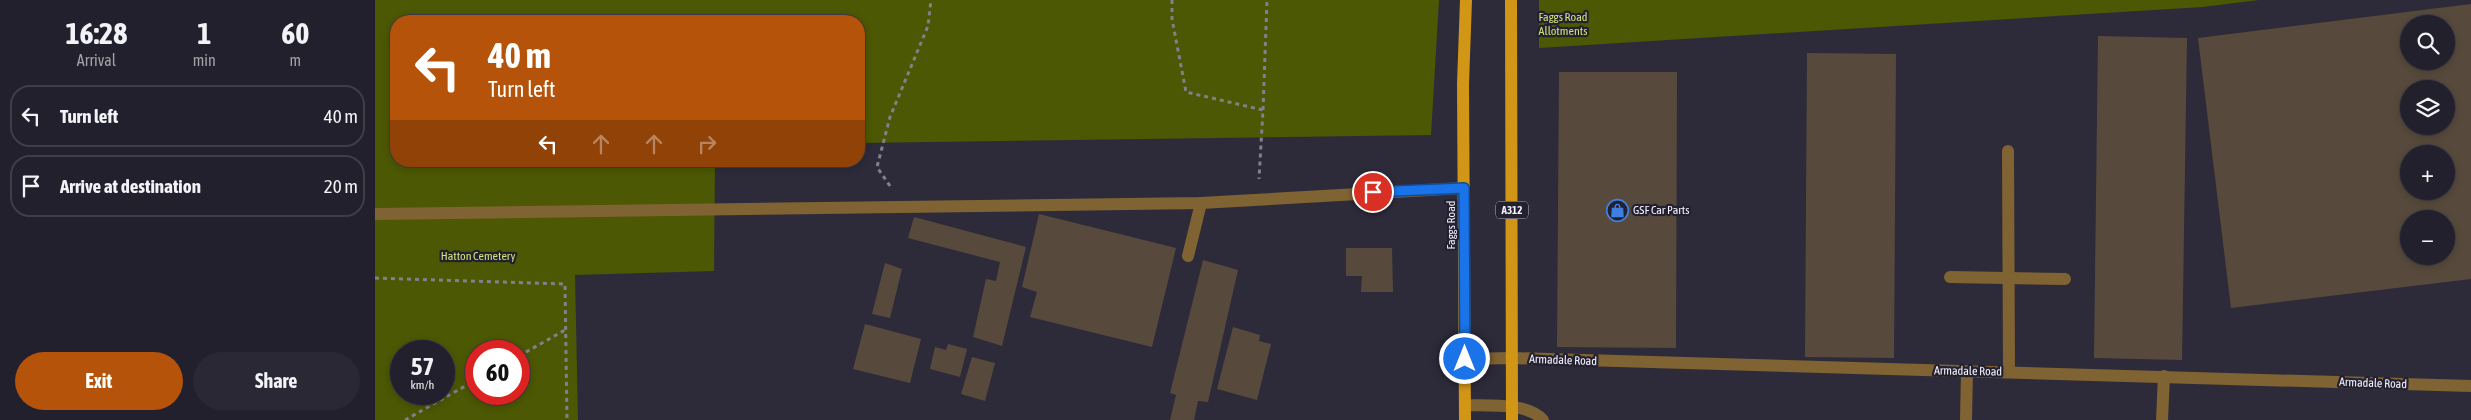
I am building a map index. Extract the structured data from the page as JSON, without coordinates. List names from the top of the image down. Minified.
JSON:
{"streets":{"main road":["A312","Faggs Road"],"street":["Armadale Road"]},"crossings":[["A312","Armadale Road"],["Faggs Road","Armadale Road"]],"parks":["Faggs Road Allotments","Hatton Cemetery"],"places":{"shop":["GSF Car Parts"]},"page":{"eta":["16:28","Arrival","1","min","60","m"],"map_buttons":["+","−"],"turn":["40 m","Turn left"],"list":[{"name":"Turn left","value":"40 m"},{"name":"Arrive at destination","value":"20 m"}],"speed":"57 km/h","limit":"60","buttons":["Exit","Share"]}}
